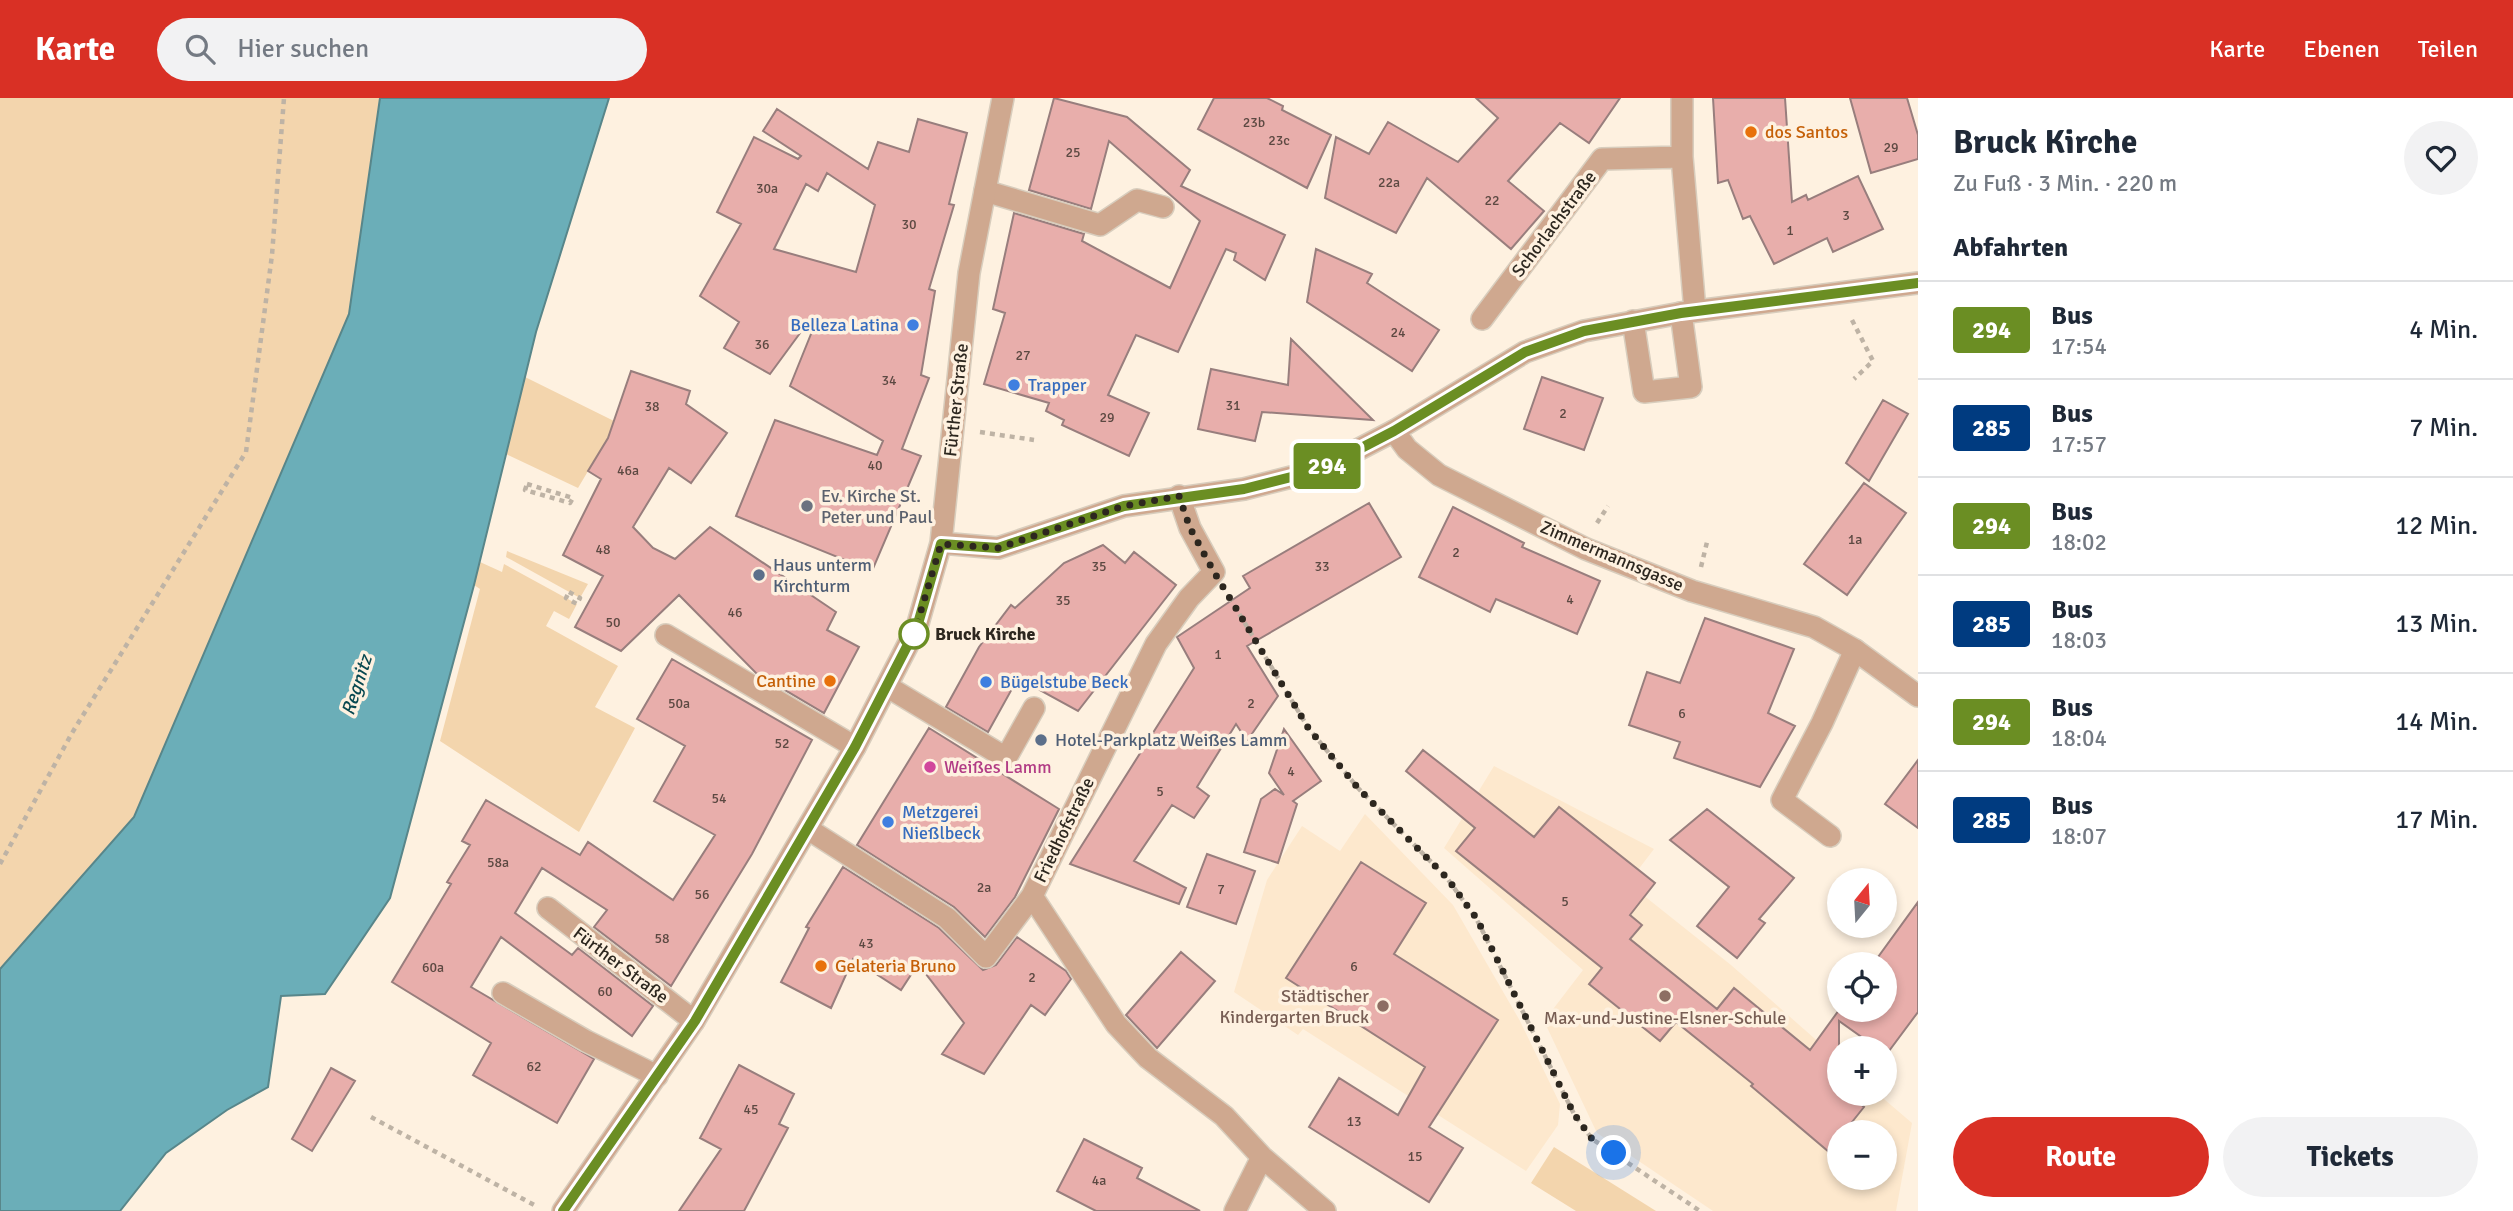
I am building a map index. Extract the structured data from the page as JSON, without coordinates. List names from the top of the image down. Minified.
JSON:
{"streets":{"street":["Schorlachstraße","Fürther Straße","Zimmermannsgasse","Friedhofstraße"]},"water":["Regnitz"],"places":["dos Santos","Belleza Latina","Trapper","Ev. Kirche St. Peter und Paul","Haus unterm Kirchturm","Bruck Kirche","Cantine","Bügelstube Beck","Hotel-Parkplatz Weißes Lamm","Weißes Lamm","Metzgerei Nießlbeck","Gelateria Bruno","Max-und-Justine-Elsner-Schule","Städtischer Kindergarten Bruck"],"lines":["bus line 294"],"house_numbers":["23b","23c","29","25","22a","30a","22","3","30","1","24","36","27","34","31","38","2","29","40","46a","1a","48","2","35","33","4","35","46","50","1","50a","2","6","52","4","5","54","58a","2a","7","56","5","58","43","6","60a","2","60","62","45","13","15","4a"],"north":"top","page":{"header":"Karte","search":"Hier suchen","nav":["Karte","Ebenen","Teilen"],"on_map":"294","heading":[["Bruck Kirche","Zu Fuß · 3 Min. · 220 m"],"Abfahrten"],"list":[{"mark":"294","name":"Bus","note":"17:54","value":"4 Min."},{"mark":"285","name":"Bus","note":"17:57","value":"7 Min."},{"mark":"294","name":"Bus","note":"18:02","value":"12 Min."},{"mark":"285","name":"Bus","note":"18:03","value":"13 Min."},{"mark":"294","name":"Bus","note":"18:04","value":"14 Min."},{"mark":"285","name":"Bus","note":"18:07","value":"17 Min."}],"map_buttons":["+","−"],"buttons":["Route","Tickets"]}}
